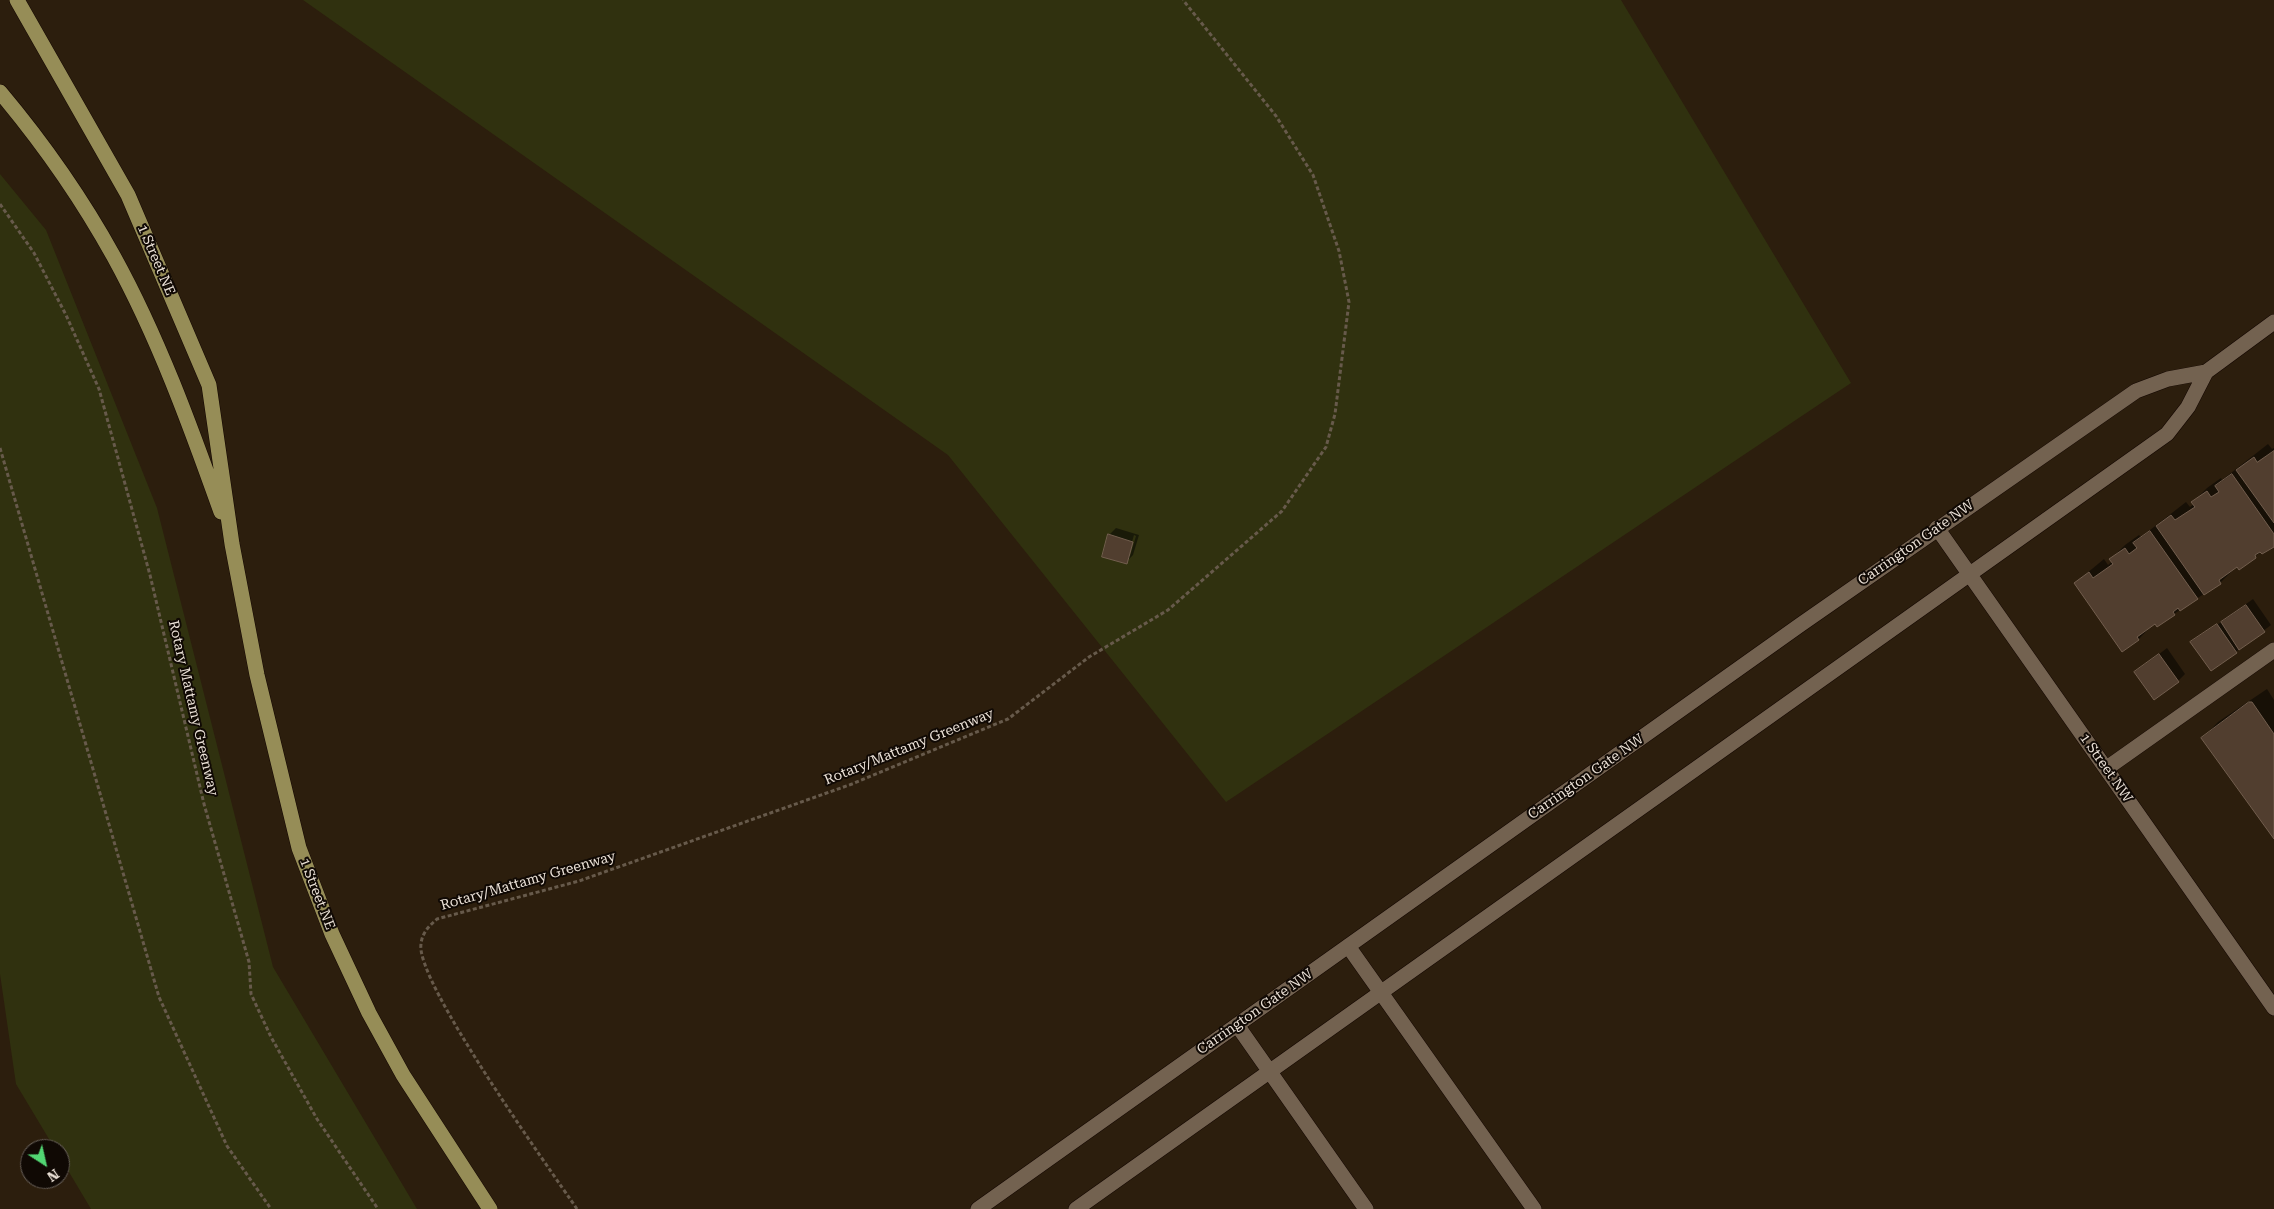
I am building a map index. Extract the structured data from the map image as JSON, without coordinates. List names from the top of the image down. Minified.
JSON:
{"streets":{"main road":["1 Street NE"],"street":["Carrington Gate NW","1 Street NW"],"path":["Rotary Mattamy Greenway","Rotary/Mattamy Greenway"]},"crossings":[["Carrington Gate NW","1 Street NW"]],"north":"bottom right"}
